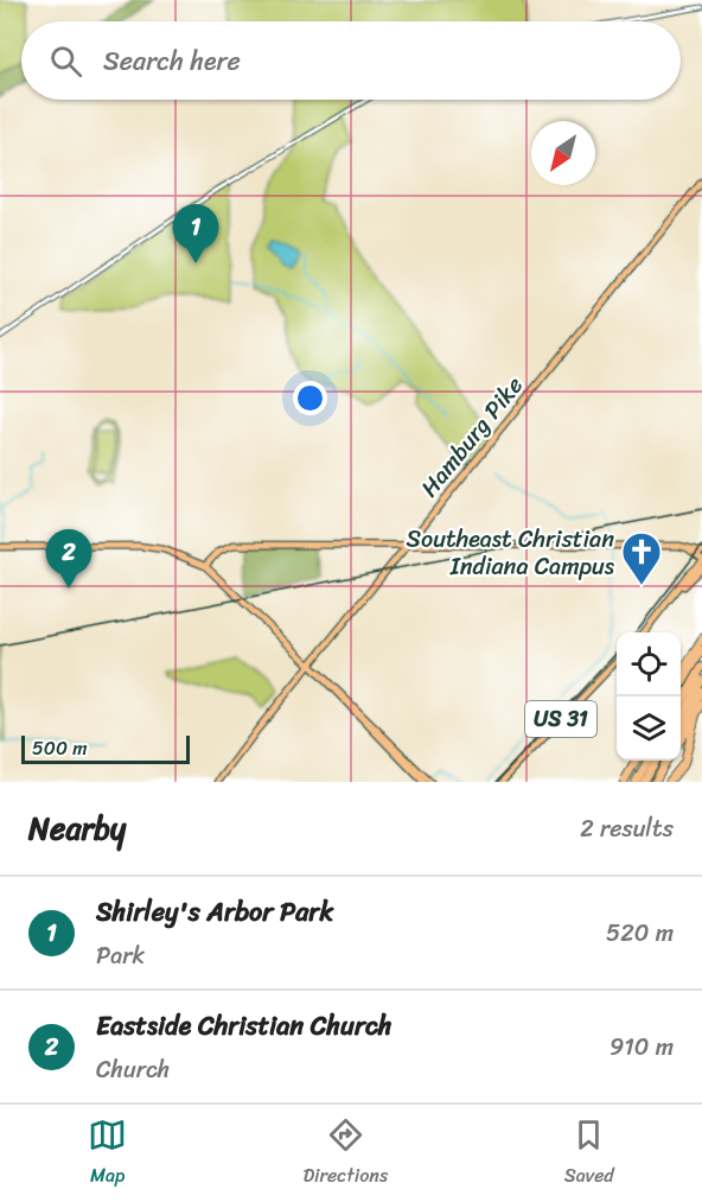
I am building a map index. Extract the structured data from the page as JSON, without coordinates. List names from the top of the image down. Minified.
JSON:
{"streets":{"main road":["Hamburg Pike","US 31"]},"places":{"church":["Southeast Christian Indiana Campus"]},"scale_bar":"500 m","north":"bottom left","page":{"search":"Search here","pins":["1","2"],"scale":"500 m","heading":["Nearby","2 results"],"list":[{"mark":"1","name":"Shirley's Arbor Park","note":"Park","value":"520 m"},{"mark":"2","name":"Eastside Christian Church","note":"Church","value":"910 m"}],"nav":["Map","Directions","Saved"]}}
